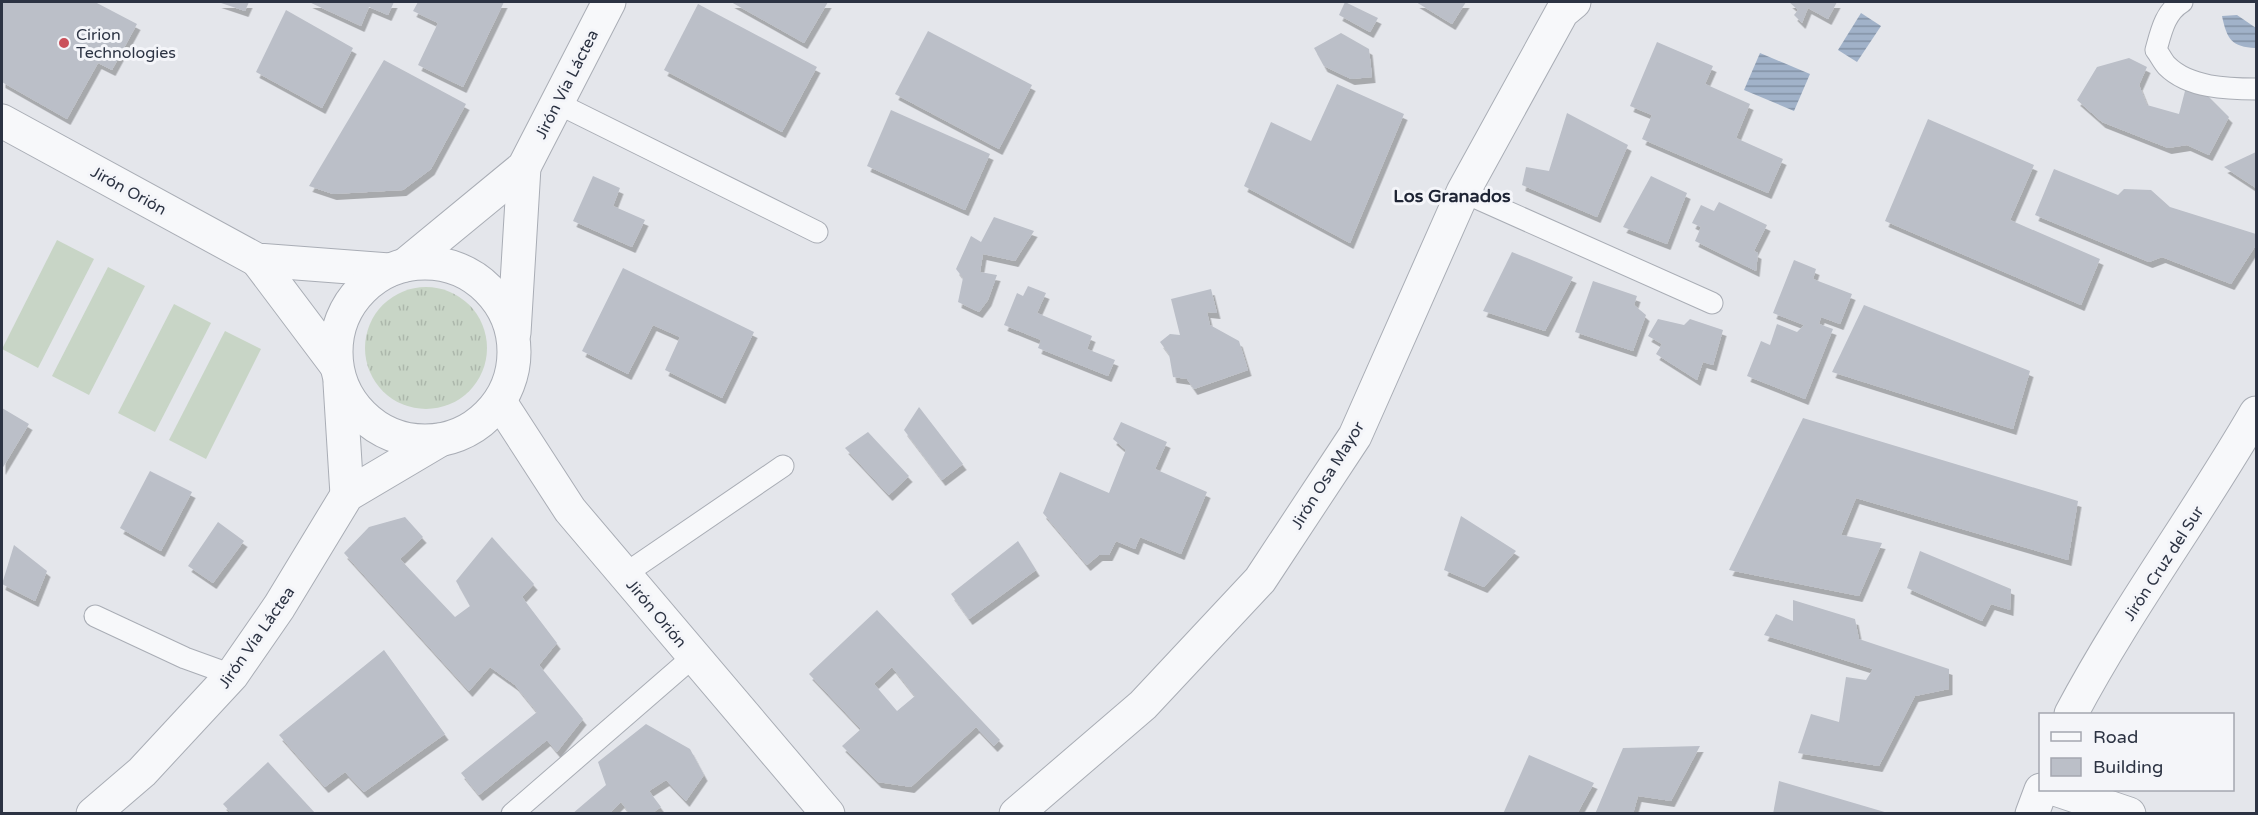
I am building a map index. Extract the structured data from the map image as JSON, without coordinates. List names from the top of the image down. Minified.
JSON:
{"streets":{"street":["Jirón Vía Láctea","Jirón Orión","Jirón Osa Mayor","Jirón Cruz del Sur"]},"crossings":[["Jirón Vía Láctea","Jirón Orión"]],"districts":["Los Granados"],"places":["Cirion Technologies"],"legend":["Road","Building"]}
